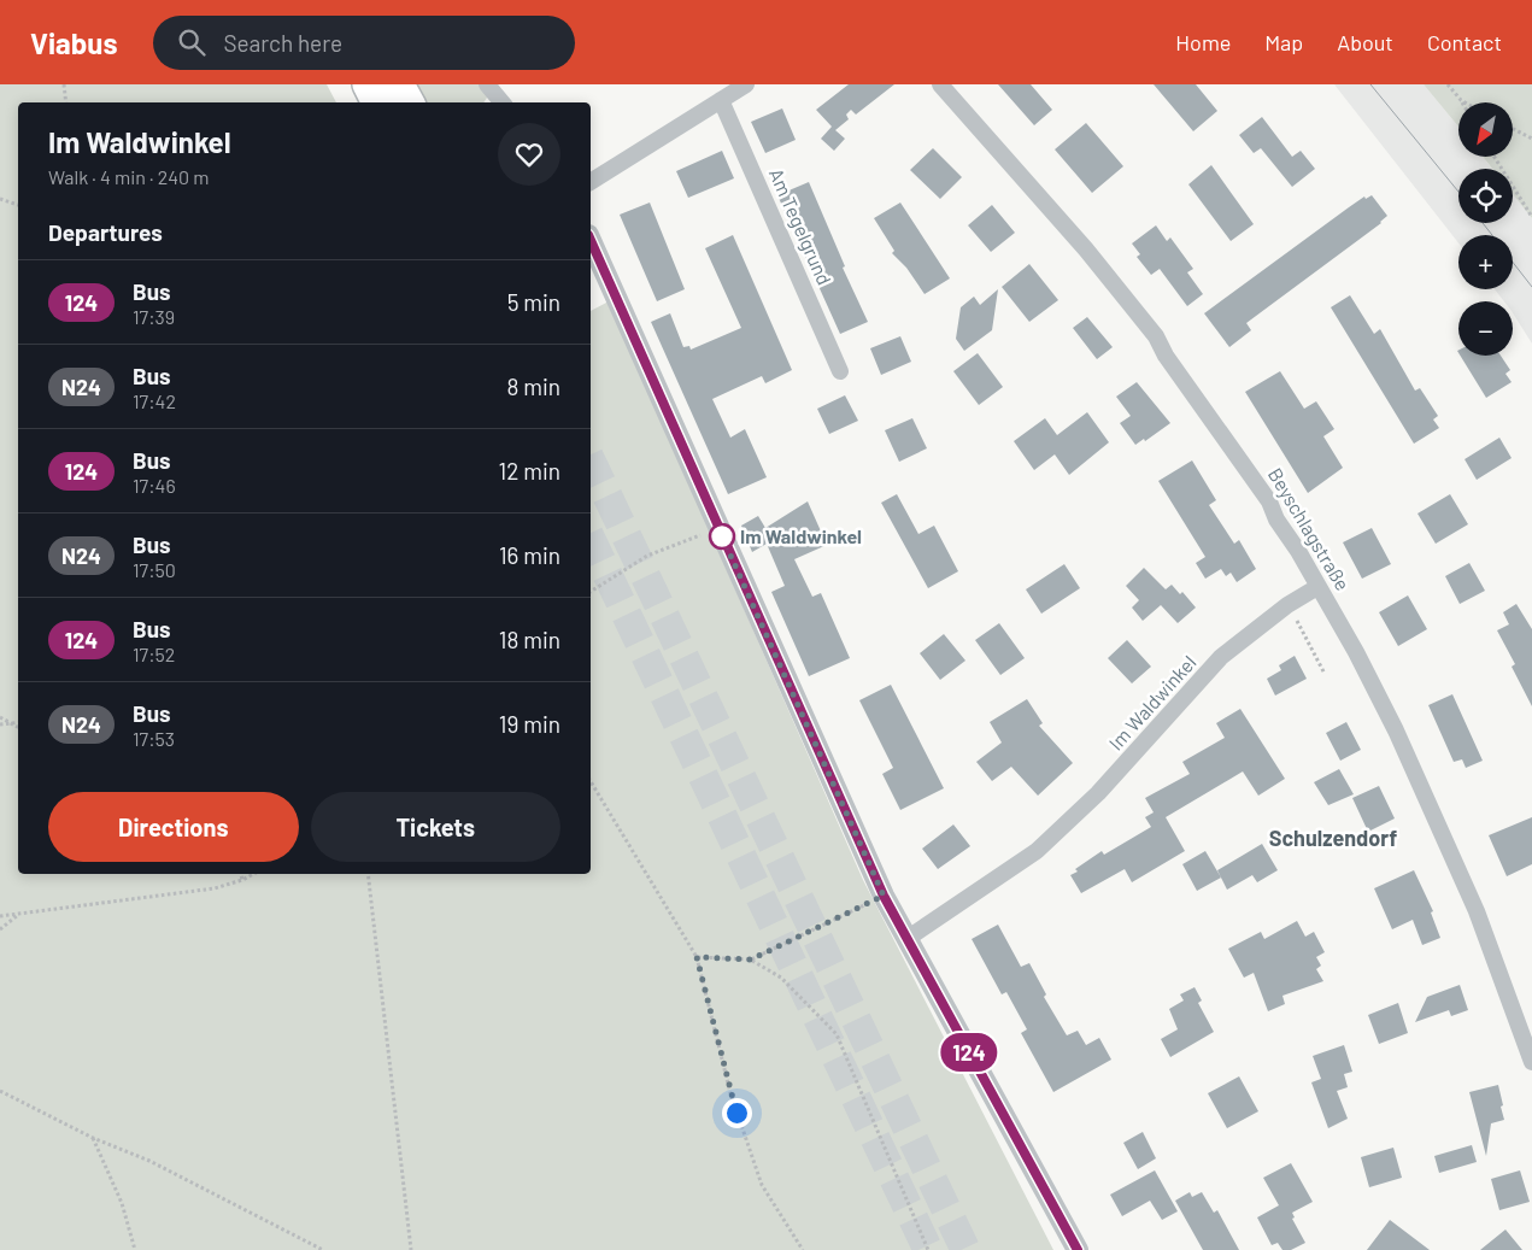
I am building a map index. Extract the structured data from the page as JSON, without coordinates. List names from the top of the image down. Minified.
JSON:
{"streets":{"street":["Am Tegelgrund","Beyschlagstraße","Im Waldwinkel"]},"crossings":[["Beyschlagstraße","Im Waldwinkel"]],"districts":["Schulzendorf"],"places":["Im Waldwinkel"],"lines":["bus line 124"],"north":"bottom left","page":{"header":"Viabus","search":"Search here","nav":["Home","Map","About","Contact"],"on_map":"124","map_buttons":["+","−"],"heading":[["Im Waldwinkel","Walk · 4 min · 240 m"],"Departures"],"list":[{"mark":"124","name":"Bus","note":"17:39","value":"5 min"},{"mark":"N24","name":"Bus","note":"17:42","value":"8 min"},{"mark":"124","name":"Bus","note":"17:46","value":"12 min"},{"mark":"N24","name":"Bus","note":"17:50","value":"16 min"},{"mark":"124","name":"Bus","note":"17:52","value":"18 min"},{"mark":"N24","name":"Bus","note":"17:53","value":"19 min"}],"buttons":["Directions","Tickets"]}}
